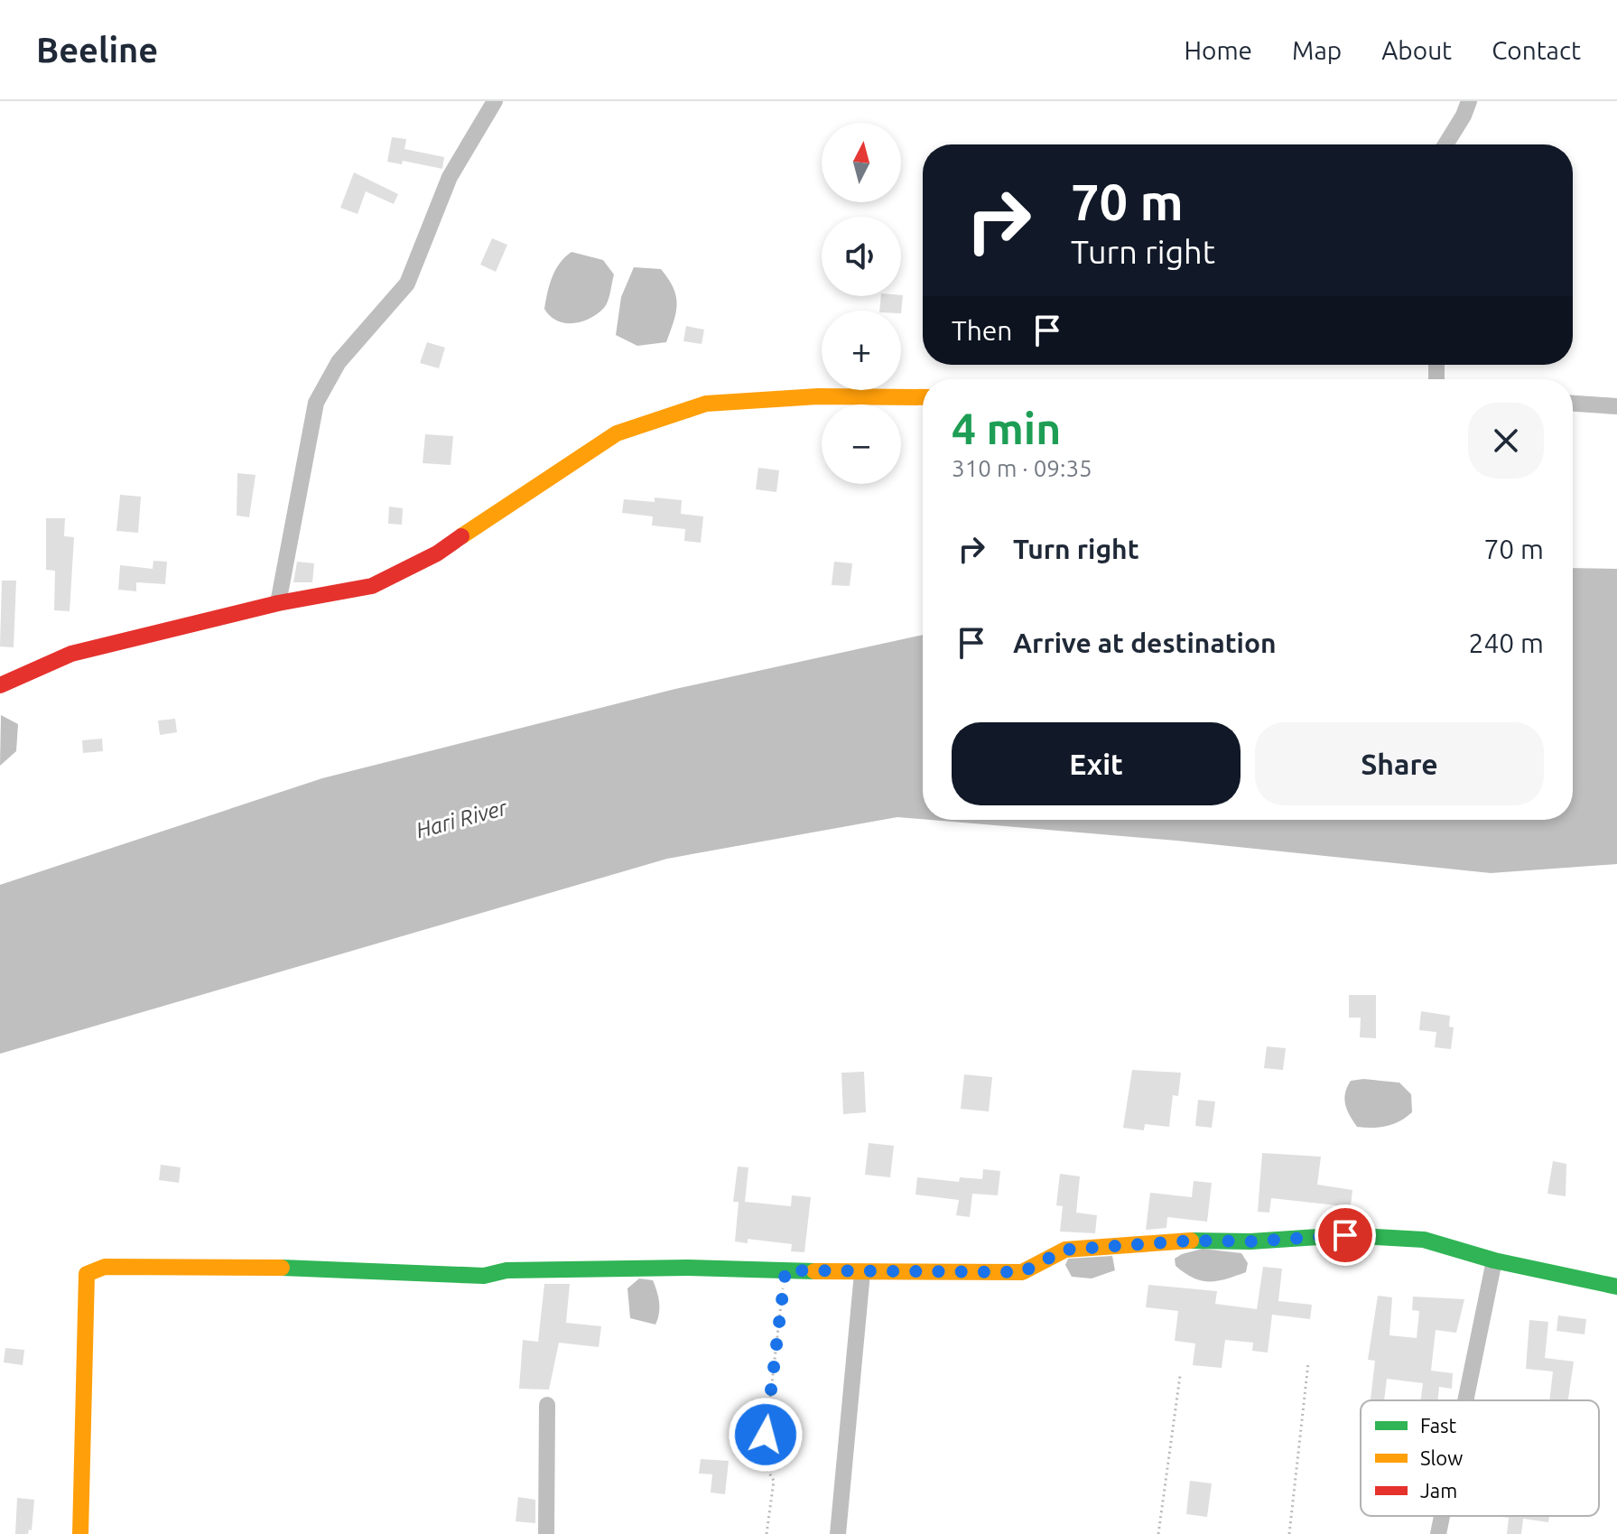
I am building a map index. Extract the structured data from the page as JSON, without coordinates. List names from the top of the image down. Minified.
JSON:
{"water":["Hari River"],"legend":["Fast","Slow","Jam"],"north":"top","page":{"header":"Beeline","nav":["Home","Map","About","Contact"],"map_buttons":["+","−"],"turn":["70 m","Turn right"],"then":"Then","heading":["4 min","310 m · 09:35"],"list":[{"name":"Turn right","value":"70 m"},{"name":"Arrive at destination","value":"240 m"}],"buttons":["Exit","Share"]}}
